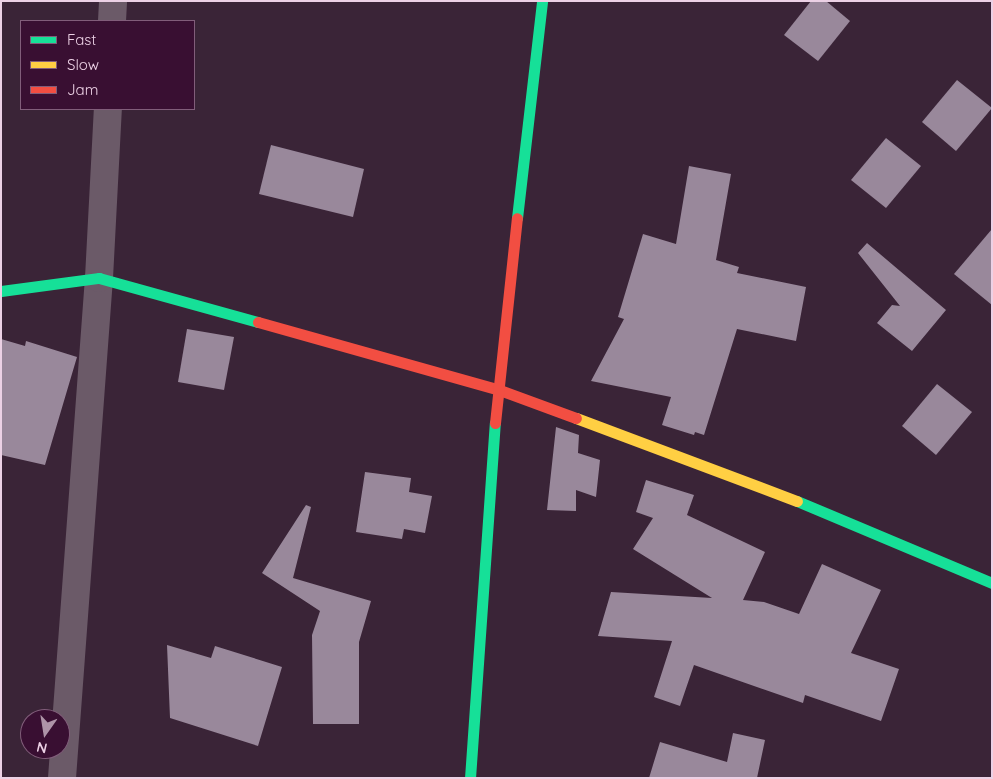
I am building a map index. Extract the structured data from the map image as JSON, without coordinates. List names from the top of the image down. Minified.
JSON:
{"legend":["Fast","Slow","Jam"],"north":"bottom"}
